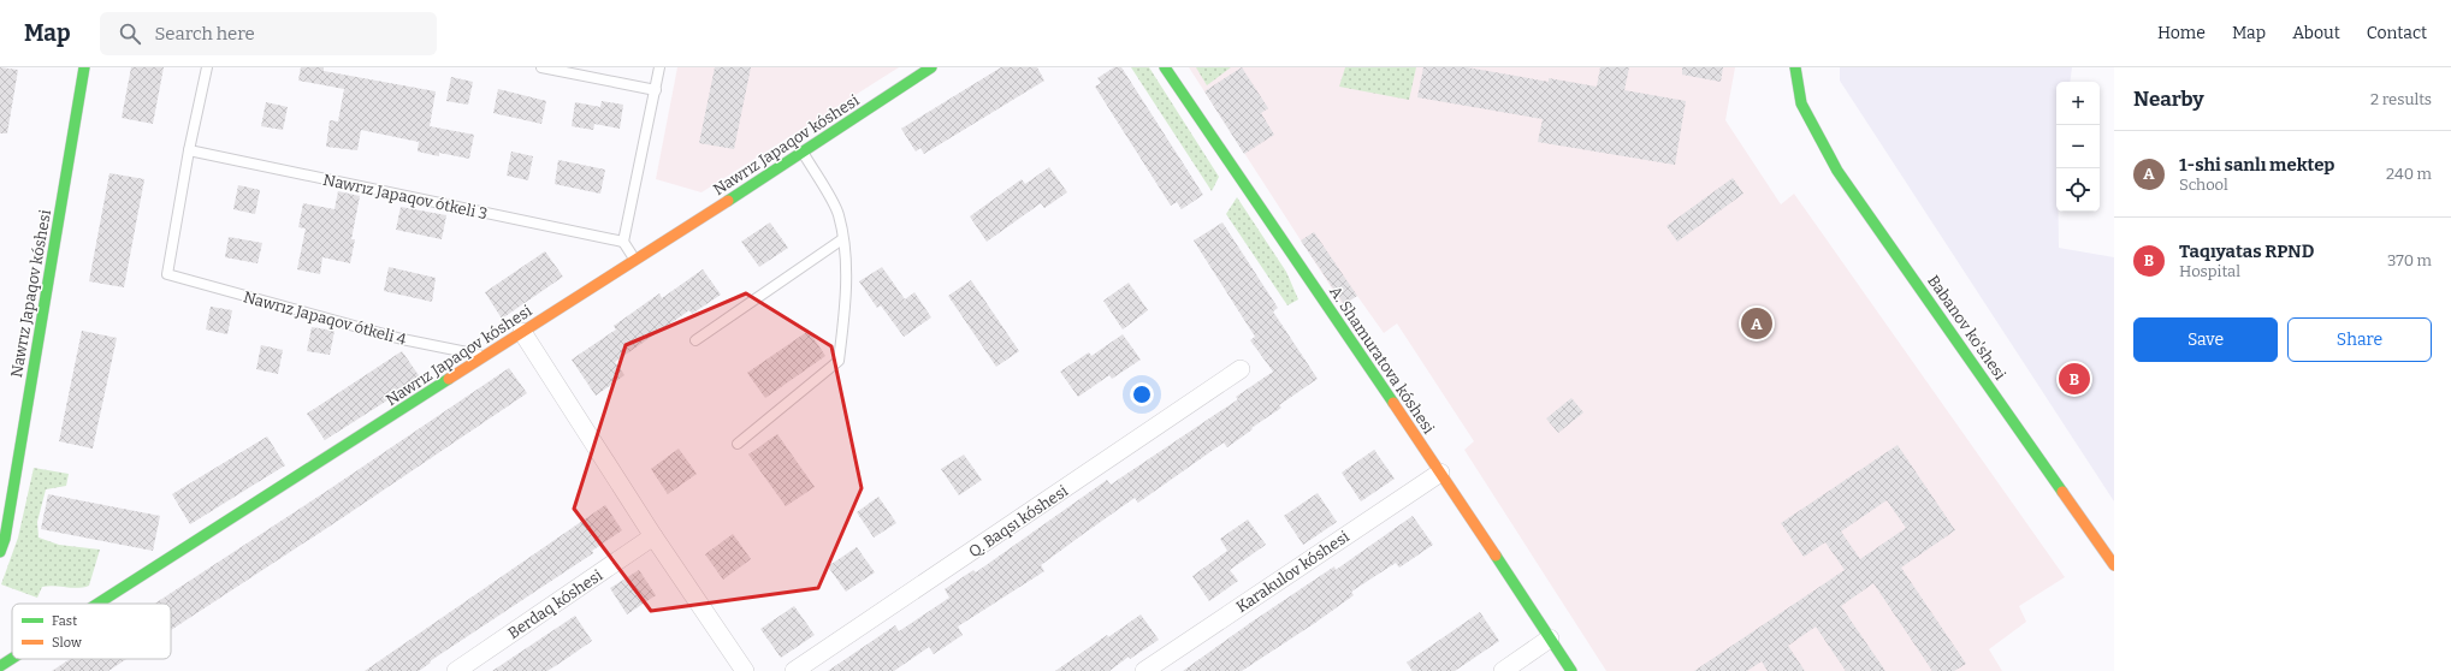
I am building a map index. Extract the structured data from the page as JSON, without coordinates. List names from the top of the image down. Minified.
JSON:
{"streets":{"street":["Nawrız Japaqov kóshesi","Babanov ko'shesi","A. Shamuratova kóshesi","Q. Baqsı kóshesi","Karakulov kóshesi","Berdaq kóshesi"],"lane":["Nawrız Japaqov ótkeli 3","Nawrız Japaqov ótkeli 4"]},"crossings":[["Nawrız Japaqov kóshesi","Nawrız Japaqov ótkeli 4"],["Nawrız Japaqov ótkeli 3","Nawrız Japaqov ótkeli 4"],["A. Shamuratova kóshesi","Karakulov kóshesi"]],"legend":["Fast","Slow"],"page":{"header":"Map","search":"Search here","nav":["Home","Map","About","Contact"],"heading":["Nearby","2 results"],"map_buttons":["+","−"],"list":[{"mark":"A","name":"1-shi sanlı mektep","note":"School","value":"240 m"},{"mark":"B","name":"Taqıyatas RPND","note":"Hospital","value":"370 m"}],"buttons":["Save","Share"],"pins":["A","B"]}}
